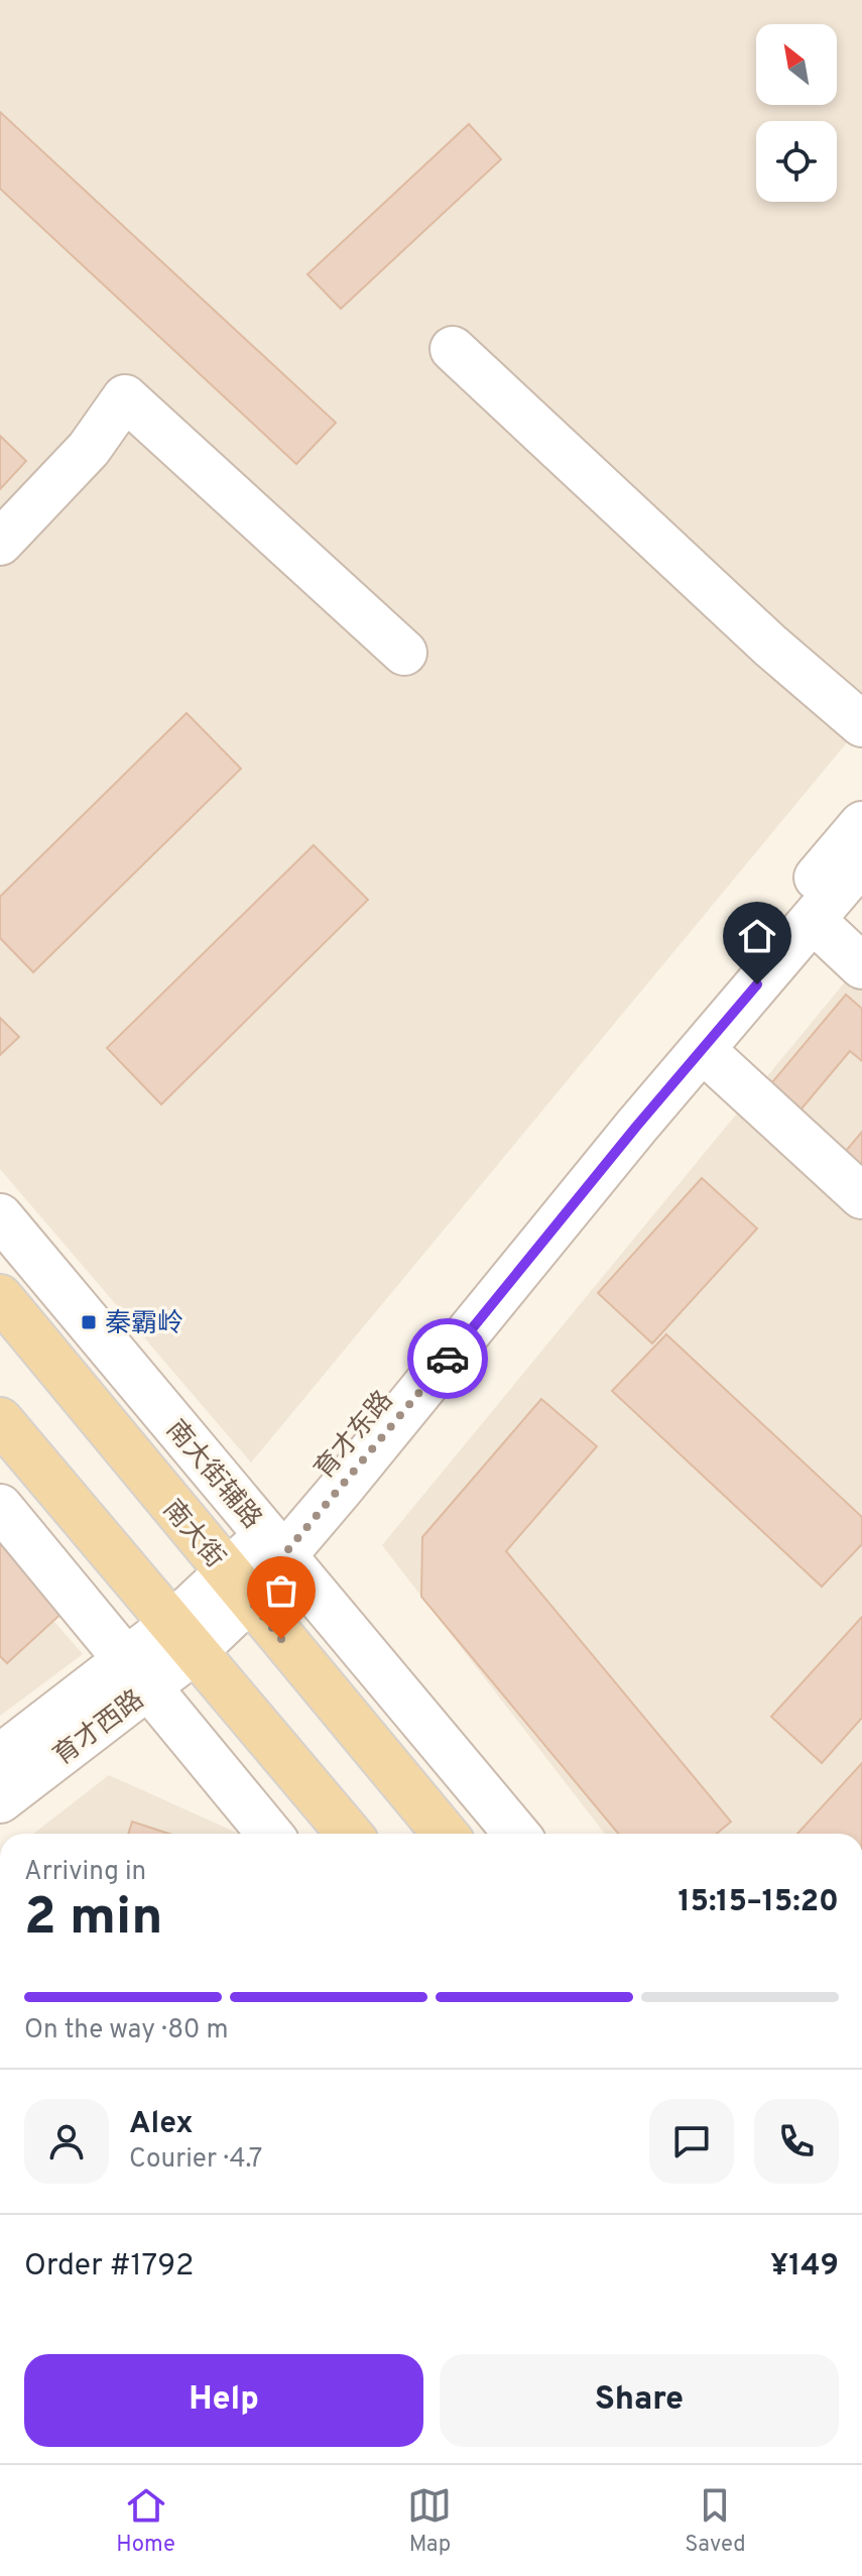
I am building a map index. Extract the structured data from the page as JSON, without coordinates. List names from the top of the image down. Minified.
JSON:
{"streets":{"main road":["南大街"],"street":["育才东路","南大街辅路","育才西路"]},"crossings":[["育才东路","南大街辅路"],["育才东路","南大街"],["育才东路","育才西路"]],"places":{"transit":["秦霸岭"]},"north":"top left","page":{"heading":["2 min","Arriving in","15:15–15:20"],"panel":["Alex","Courier · 4.7","Order #1792","¥149"],"bar":"On the way · 80 m","buttons":["Help","Share"],"tabs":["Home","Map","Saved"]}}
